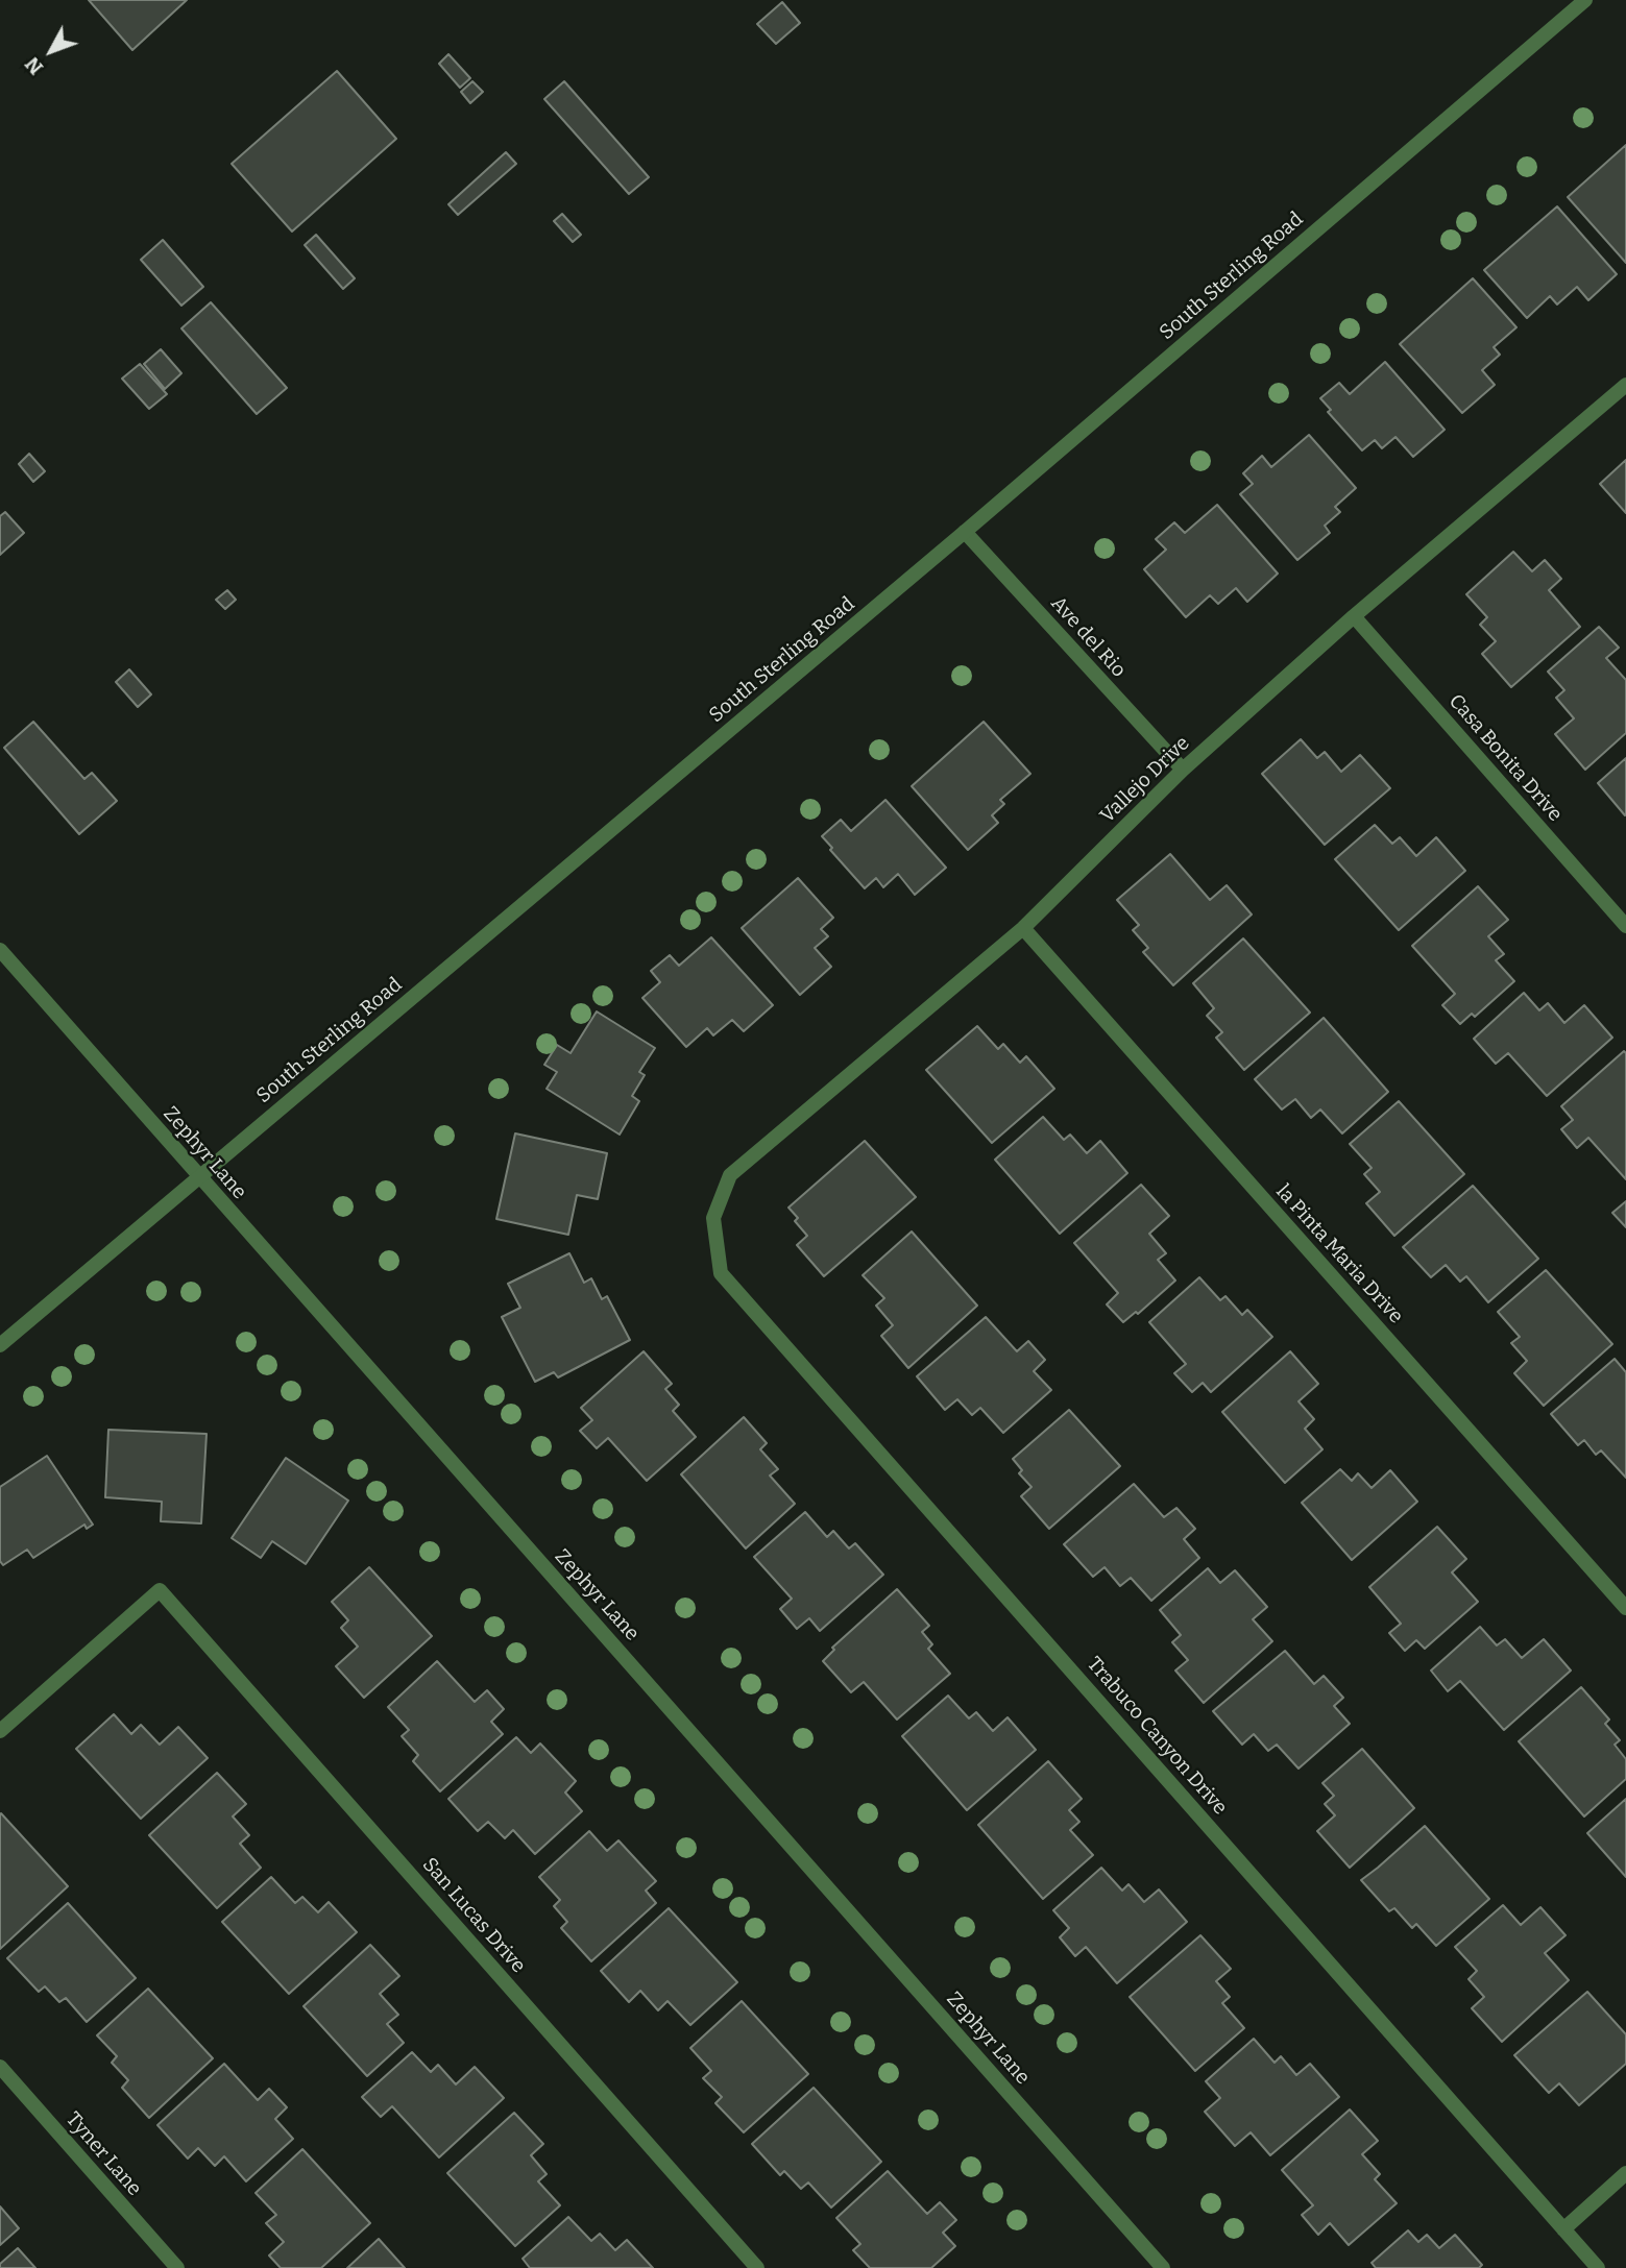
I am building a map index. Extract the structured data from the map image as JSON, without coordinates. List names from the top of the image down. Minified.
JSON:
{"streets":{"street":["South Sterling Road","Ave del Rio","Casa Bonita Drive","Vallejo Drive","Zephyr Lane","la Pinta Maria Drive","Trabuco Canyon Drive","San Lucas Drive","Tyner Lane"]},"crossings":[["South Sterling Road","Ave del Rio"],["South Sterling Road","Zephyr Lane"],["Ave del Rio","Vallejo Drive"],["Casa Bonita Drive","Vallejo Drive"],["Vallejo Drive","la Pinta Maria Drive"],["Vallejo Drive","Trabuco Canyon Drive"]],"north":"bottom left"}
